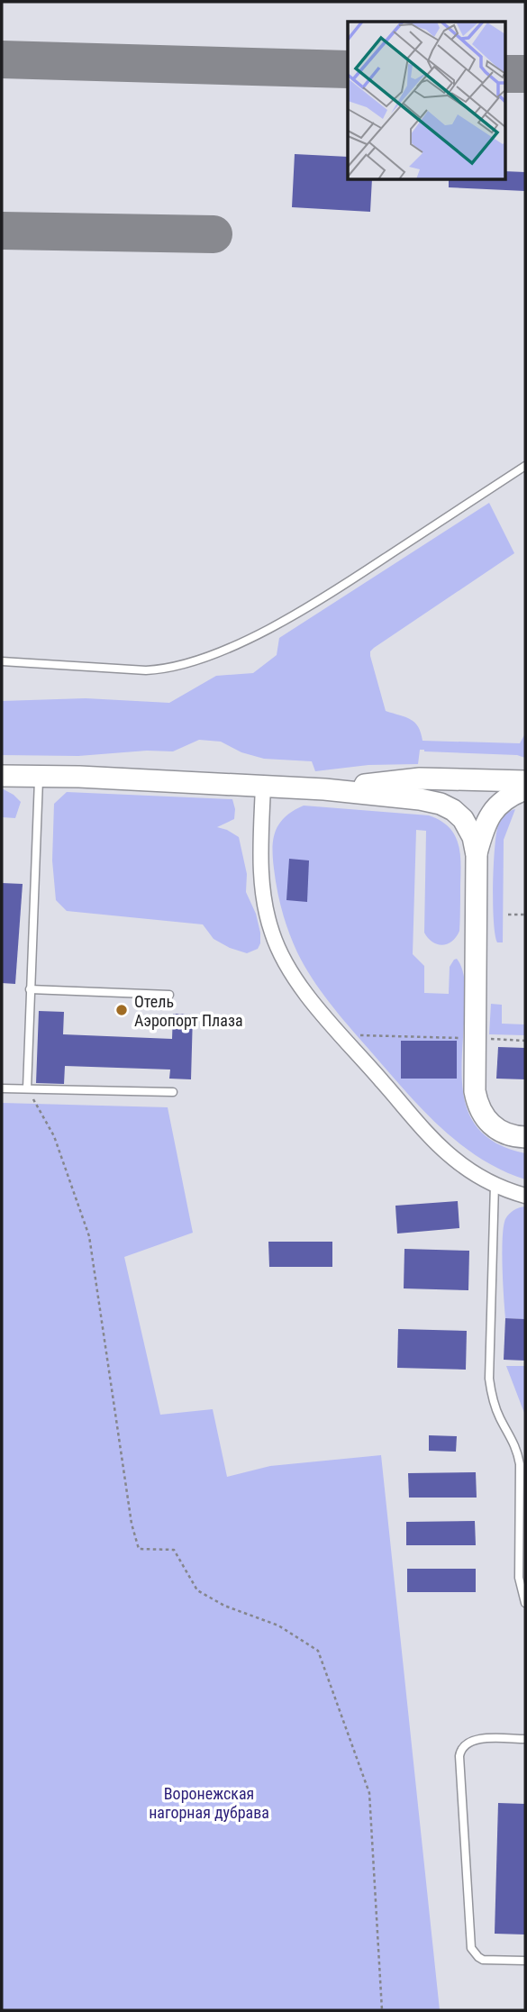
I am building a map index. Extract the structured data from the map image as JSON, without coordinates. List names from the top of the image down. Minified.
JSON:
{"parks":["Воронежская нагорная дубрава"],"places":["Отель Аэропорт Плаза"]}
